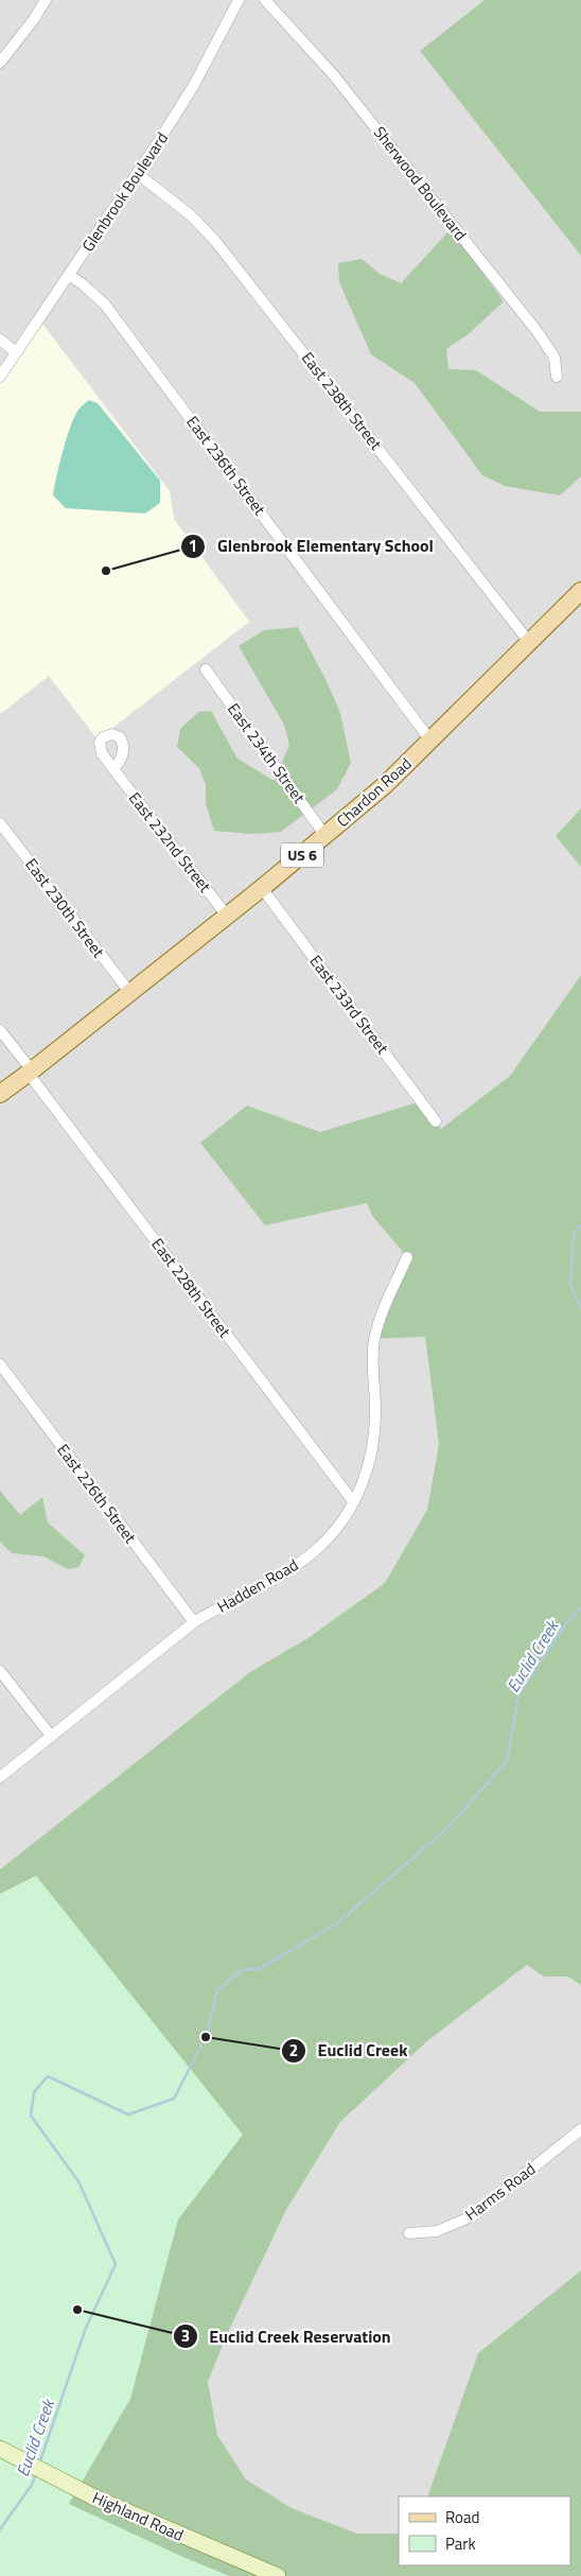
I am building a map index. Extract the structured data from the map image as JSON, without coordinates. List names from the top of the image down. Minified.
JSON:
{"streets":{"main road":["Chardon Road","US 6"],"street":["Sherwood Boulevard","Glenbrook Boulevard","East 238th Street","East 236th Street","East 234th Street","East 232nd Street","East 230th Street","East 233rd Street","East 228th Street","East 226th Street","Hadden Road","Harms Road","Highland Road"]},"crossings":[["Glenbrook Boulevard","East 238th Street"],["Glenbrook Boulevard","East 236th Street"],["East 238th Street","Chardon Road"],["East 236th Street","Chardon Road"],["East 234th Street","Chardon Road"],["Chardon Road","East 232nd Street"],["Chardon Road","East 230th Street"],["Chardon Road","East 233rd Street"],["Chardon Road","East 228th Street"],["East 228th Street","Hadden Road"],["East 226th Street","Hadden Road"]],"water":["Euclid Creek"],"places":["Glenbrook Elementary School","Euclid Creek","Euclid Creek Reservation"],"legend":["Road","Park"]}
